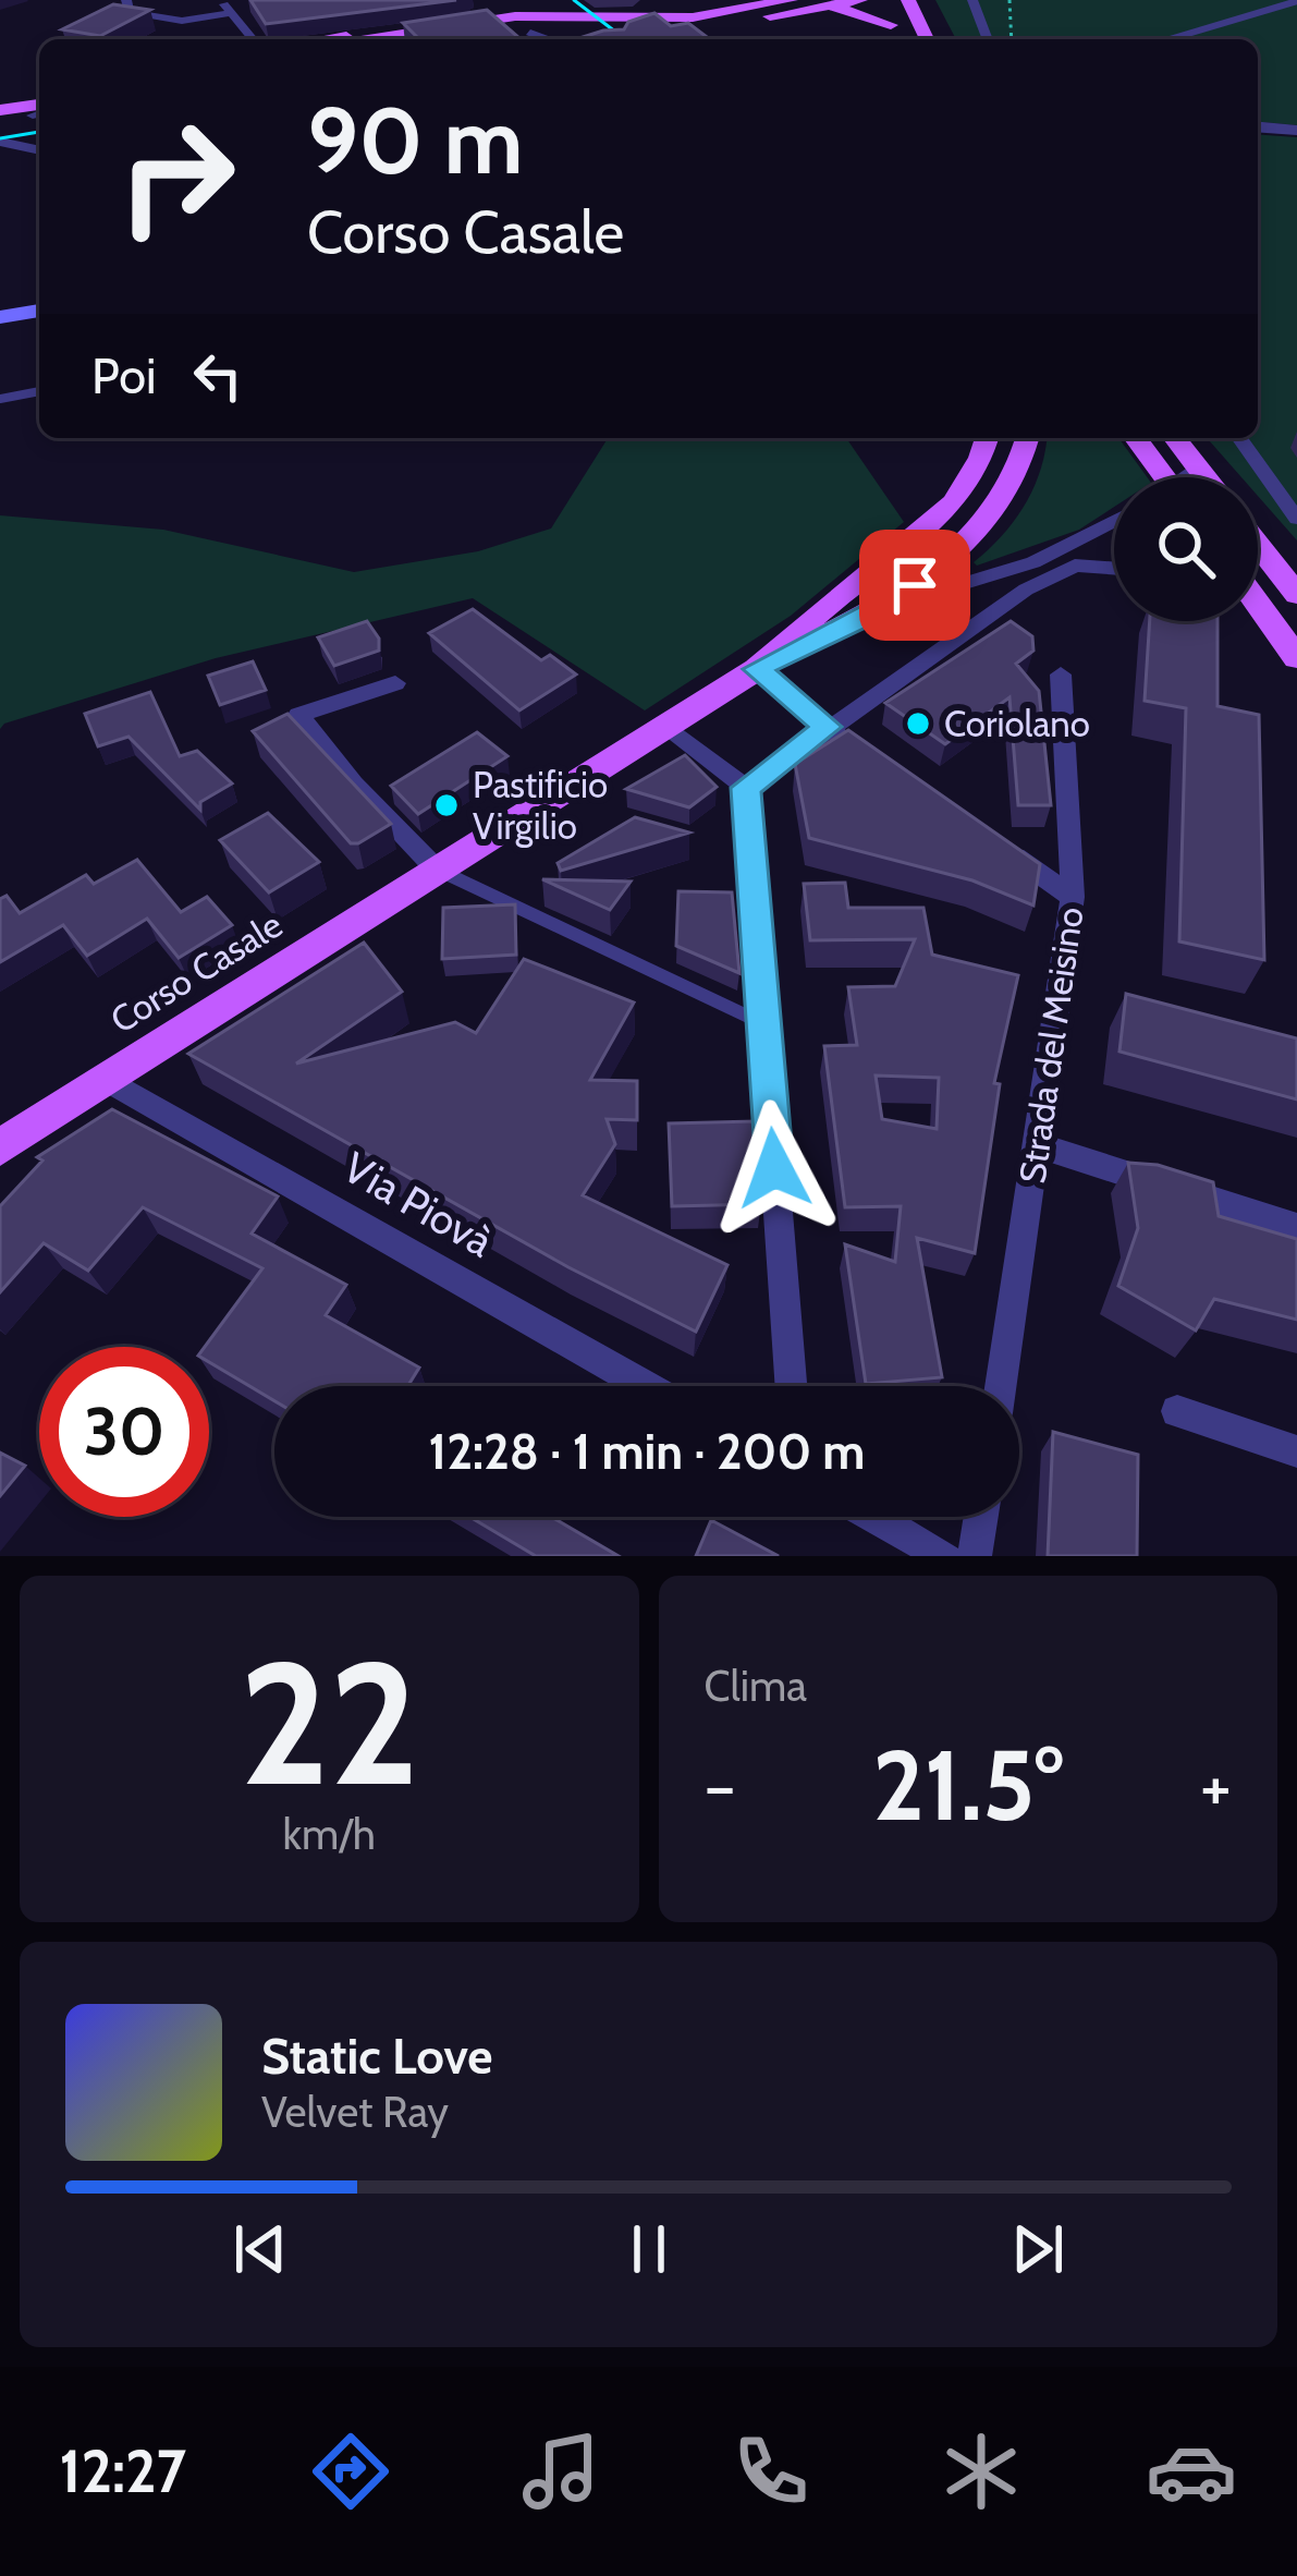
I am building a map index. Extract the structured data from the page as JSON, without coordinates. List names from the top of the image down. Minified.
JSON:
{"streets":{"main road":["Corso Casale"],"street":["Strada del Meisino","Via Piovà"]},"crossings":[["Corso Casale","Via Piovà"]],"places":["Coriolano","Pastificio Virgilio"],"page":{"turn":["90 m","Corso Casale"],"then":"Poi","limit":"30","trip":"12:28 · 1 min · 200 m","tile":[["22","km/h"],"Clima"],"heat":["−","21.5°","+"],"song":["Static Love","Velvet Ray"],"tabs":"12:27"}}
